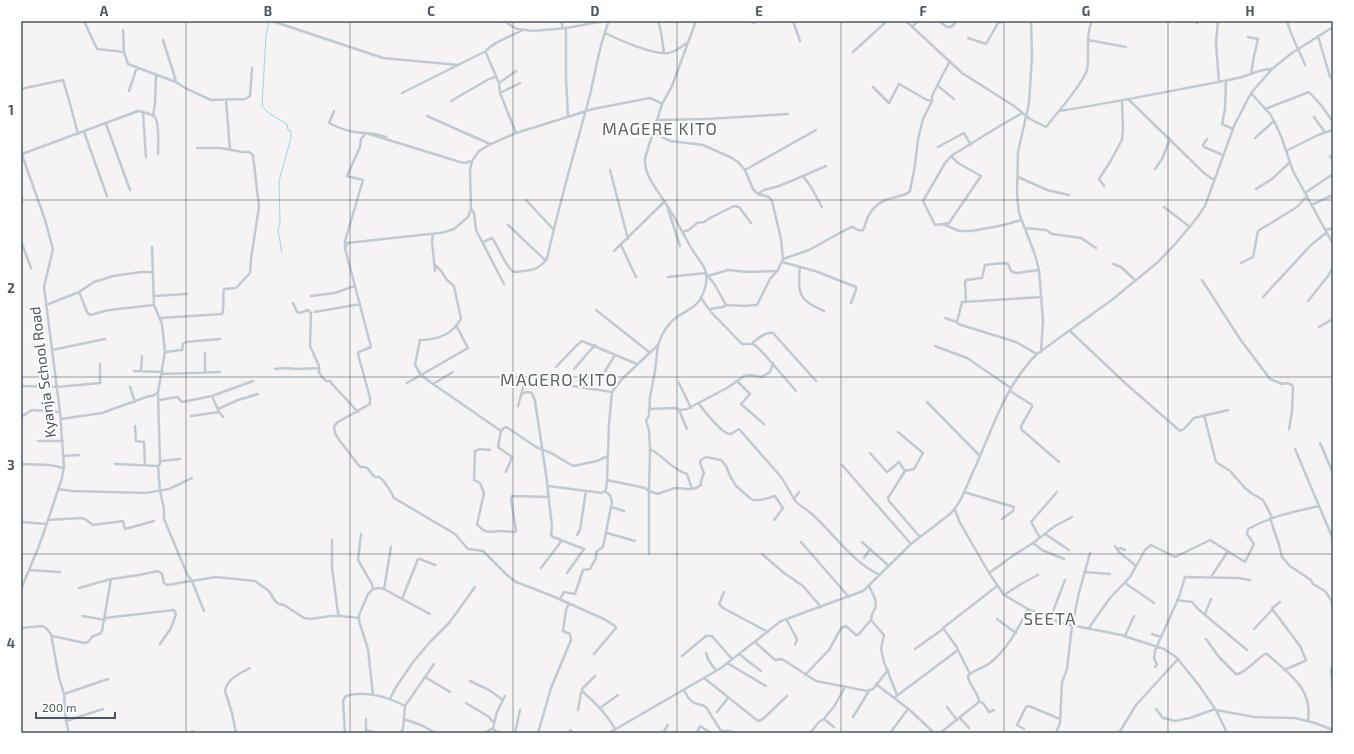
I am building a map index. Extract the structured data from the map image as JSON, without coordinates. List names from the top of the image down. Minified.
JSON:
{"streets":{"street":["Kyanja School Road"]},"districts":["MAGERE KITO","MAGERO KITO","SEETA"],"scale_bar":"200 m","grid":{"columns":["A","B","C","D","E","F","G","H"],"rows":["1","2","3","4"]}}
